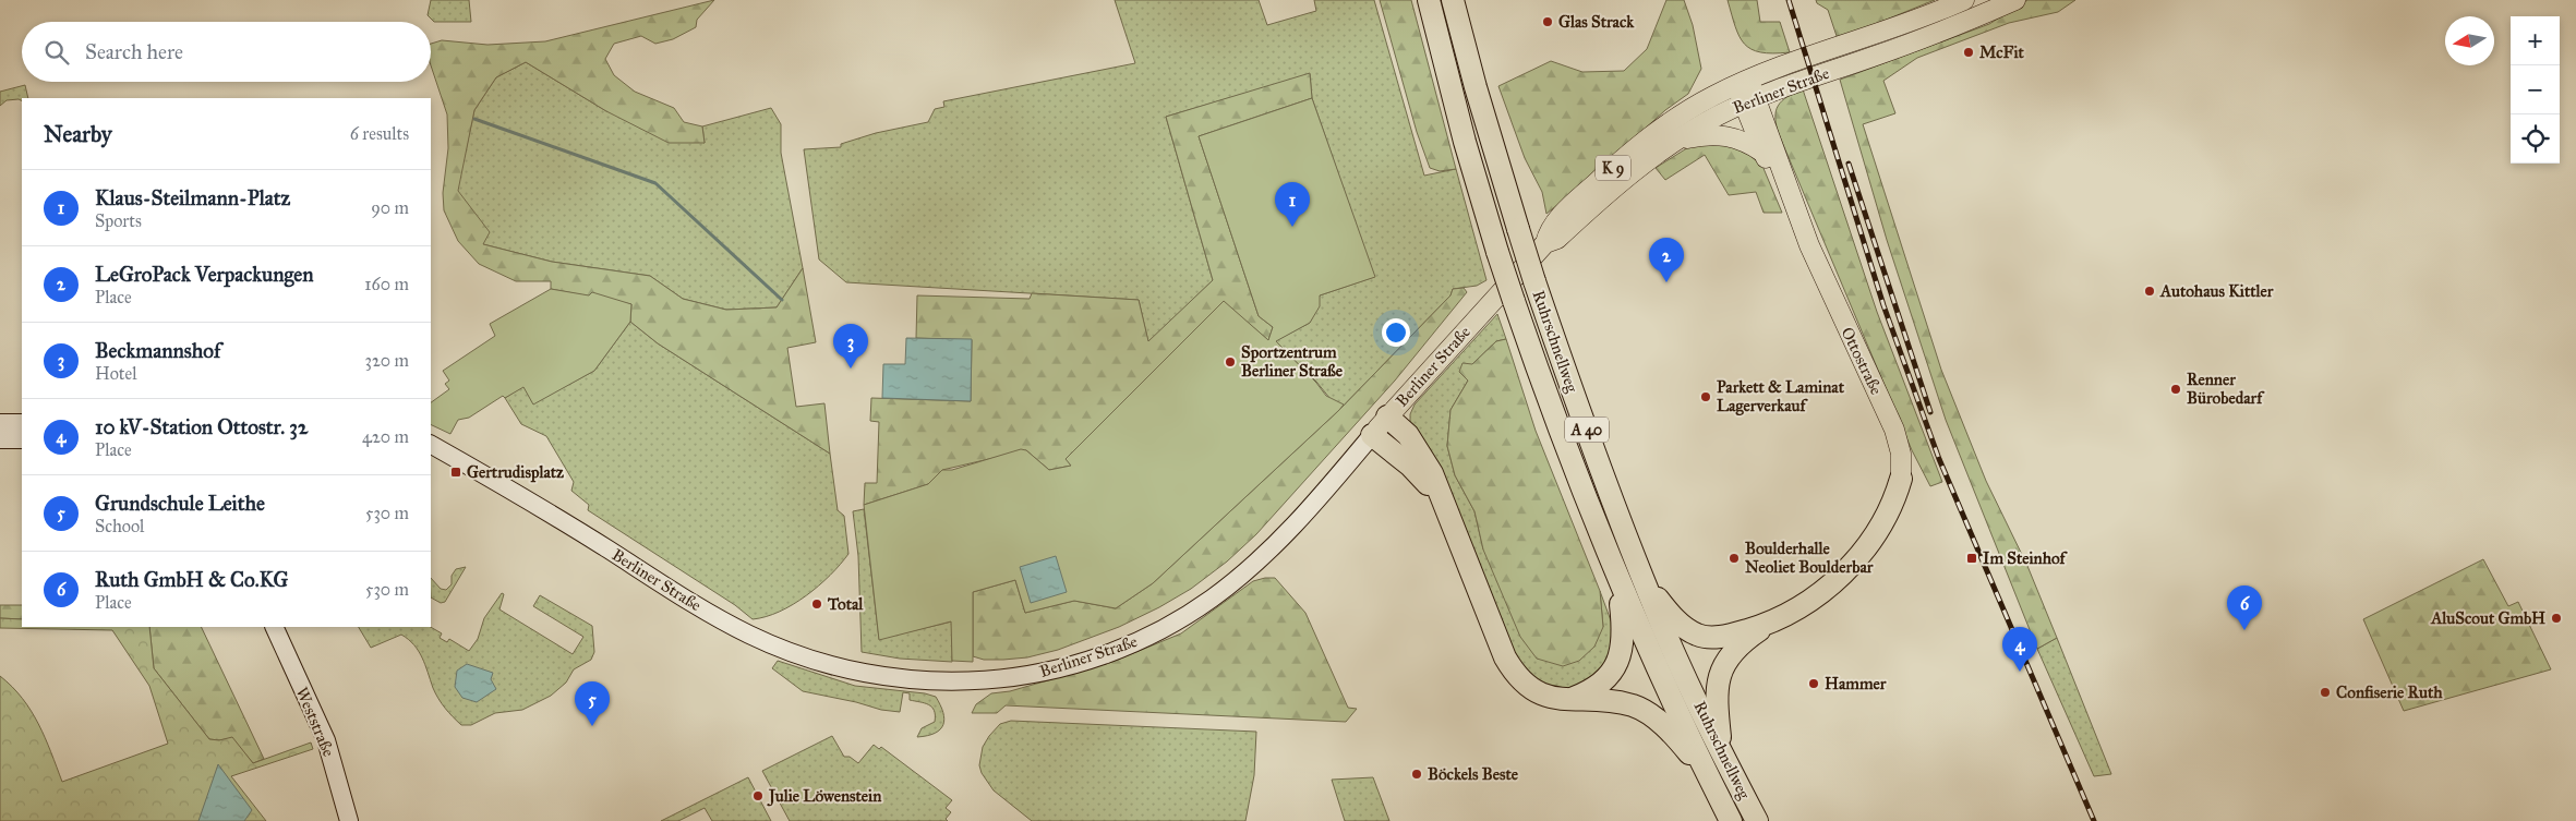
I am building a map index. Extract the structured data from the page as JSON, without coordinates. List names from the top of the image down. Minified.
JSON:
{"streets":{"highway":["Ruhrschnellweg","A 40"],"main road":["Berliner Straße","K 9","Ottostraße","Weststraße"]},"crossings":[["Berliner Straße","Ottostraße"]],"places":{"other":["Glas Strack","McFit","Autohaus Kittler","Sportzentrum Berliner Straße","Renner Bürobedarf","Parkett & Laminat Lagerverkauf","Boulderhalle Neoliet Boulderbar","Total","AluScout GmbH","Hammer","Confiserie Ruth","Böckels Beste","Julie Löwenstein"],"transit":["Gertrudisplatz","Im Steinhof"]},"north":"left","page":{"map_buttons":["+","−"],"search":"Search here","heading":["Nearby","6 results"],"list":[{"mark":"1","name":"Klaus-Steilmann-Platz","note":"Sports","value":"90 m"},{"mark":"2","name":"LeGroPack Verpackungen","note":"Place","value":"160 m"},{"mark":"3","name":"Beckmannshof","note":"Hotel","value":"320 m"},{"mark":"4","name":"10 kV-Station Ottostr. 32","note":"Place","value":"420 m"},{"mark":"5","name":"Grundschule Leithe","note":"School","value":"530 m"},{"mark":"6","name":"Ruth GmbH & Co.KG","note":"Place","value":"530 m"}],"pins":["1","2","3","6","4","5"]}}
